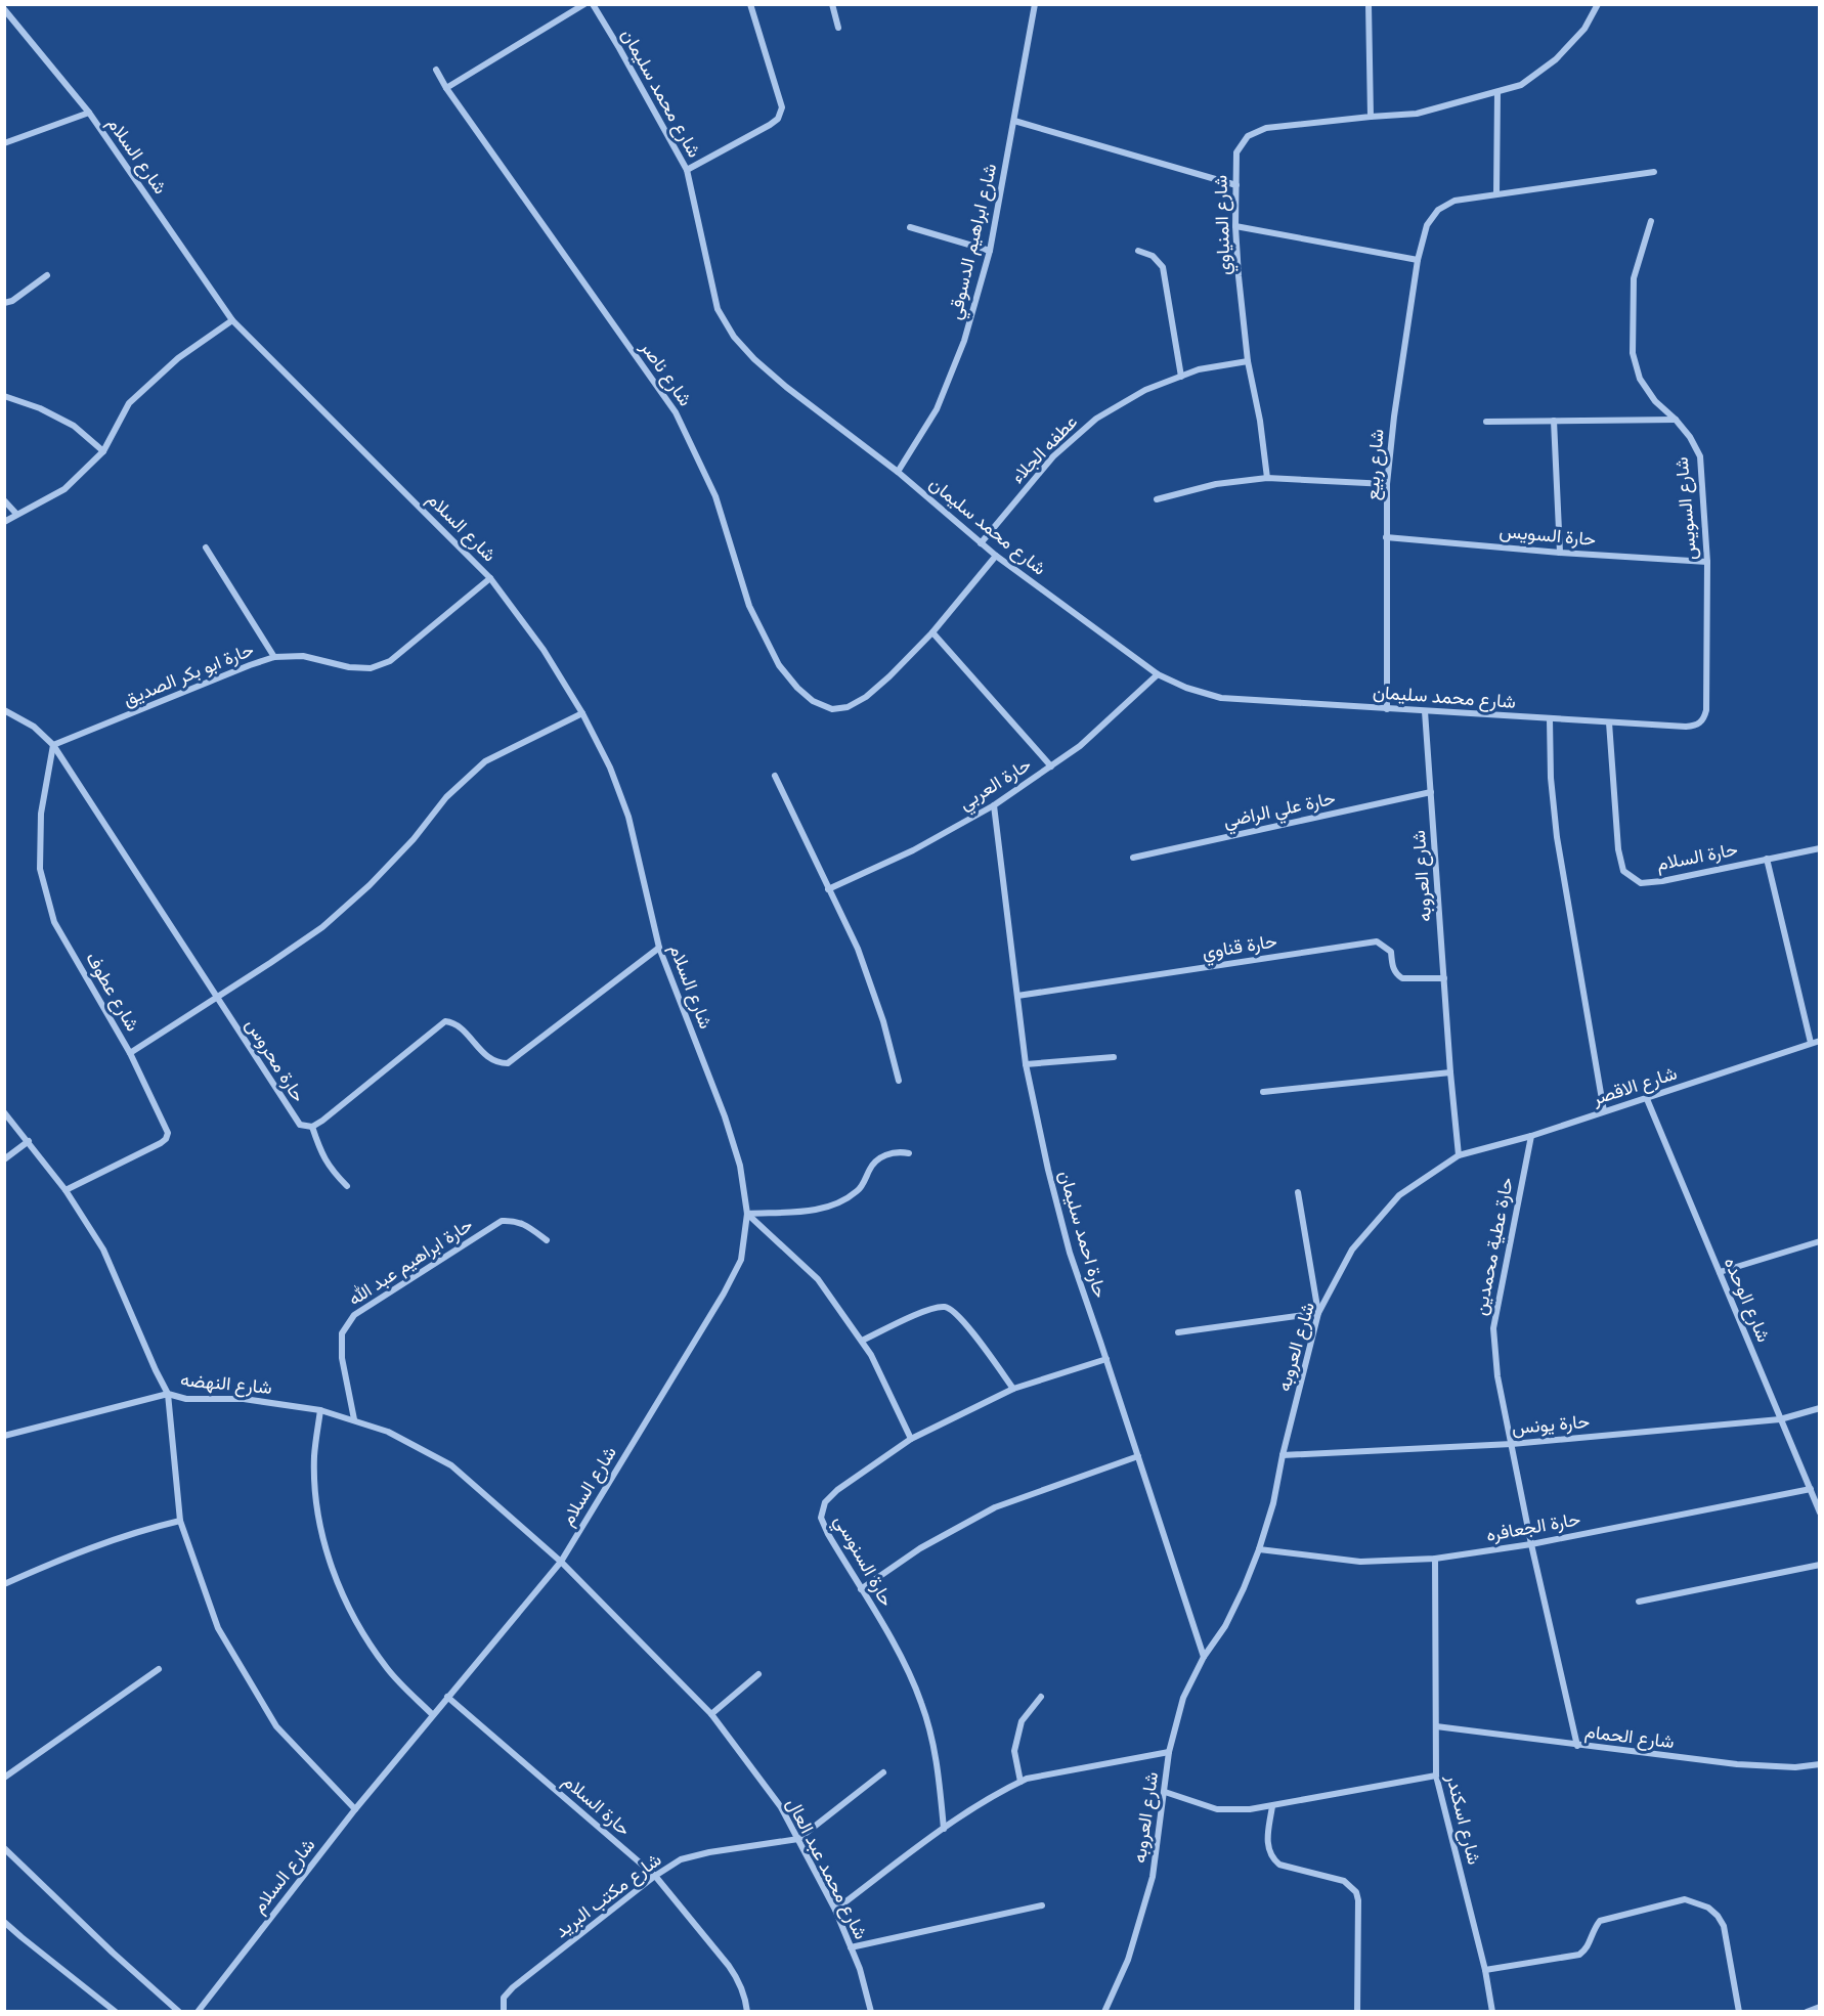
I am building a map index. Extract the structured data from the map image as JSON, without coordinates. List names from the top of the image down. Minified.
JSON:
{"streets":{"street":["شارع محمد سليمان","شارع السلام","شارع المنياوي","شارع ابراهيم الدسوقي","شارع ناصر","عطفه الجلاء","شارع ربيع","شارع السويس","حارة السويس","حارة ابو بكر الصديق","حارة العربي","حارة علي الراضي","حارة السلام","شارع العروبه","حارة قناوي","شارع عطوف","حارة محروس","شارع الاقصر","حارة احمد سليمان","حارة عطية محمدين","حارة ابراهيم عبد الله","شارع الوحده","شارع النهضه","حارة يونس","حارة الجعافره","حارة السنوسي","شارع الحمام","شارع اسكندر","شارع محمد عبد العال","شارع مكتب البريد"]},"crossings":[["شارع محمد سليمان","شارع ابراهيم الدسوقي"],["شارع محمد سليمان","عطفه الجلاء"],["شارع محمد سليمان","شارع ربيع"],["شارع محمد سليمان","شارع السويس"],["شارع محمد سليمان","حارة العربي"],["شارع محمد سليمان","حارة السلام"],["شارع محمد سليمان","شارع العروبه"],["شارع السلام","حارة ابو بكر الصديق"],["شارع السلام","حارة السلام"],["شارع السلام","شارع النهضه"],["شارع السلام","شارع محمد عبد العال"],["شارع المنياوي","عطفه الجلاء"],["شارع ربيع","حارة السويس"],["شارع السويس","حارة السويس"],["شارع السويس","حارة السلام"],["حارة ابو بكر الصديق","شارع عطوف"],["حارة ابو بكر الصديق","حارة محروس"],["حارة العربي","حارة احمد سليمان"],["حارة علي الراضي","شارع العروبه"],["حارة السلام","شارع مكتب البريد"],["شارع العروبه","حارة قناوي"],["شارع العروبه","شارع الاقصر"],["شارع العروبه","حارة احمد سليمان"],["شارع العروبه","حارة يونس"],["شارع العروبه","حارة الجعافره"],["حارة قناوي","حارة احمد سليمان"],["شارع عطوف","حارة محروس"],["شارع عطوف","شارع النهضه"],["شارع الاقصر","حارة عطية محمدين"],["شارع الاقصر","شارع الوحده"],["حارة احمد سليمان","حارة السنوسي"],["حارة عطية محمدين","حارة يونس"],["حارة عطية محمدين","حارة الجعافره"],["حارة عطية محمدين","شارع الحمام"],["حارة ابراهيم عبد الله","شارع النهضه"],["شارع الوحده","حارة يونس"],["شارع الوحده","حارة الجعافره"],["شارع النهضه","شارع محمد عبد العال"],["حارة الجعافره","شارع اسكندر"],["شارع الحمام","شارع اسكندر"],["شارع محمد عبد العال","شارع مكتب البريد"]]}
